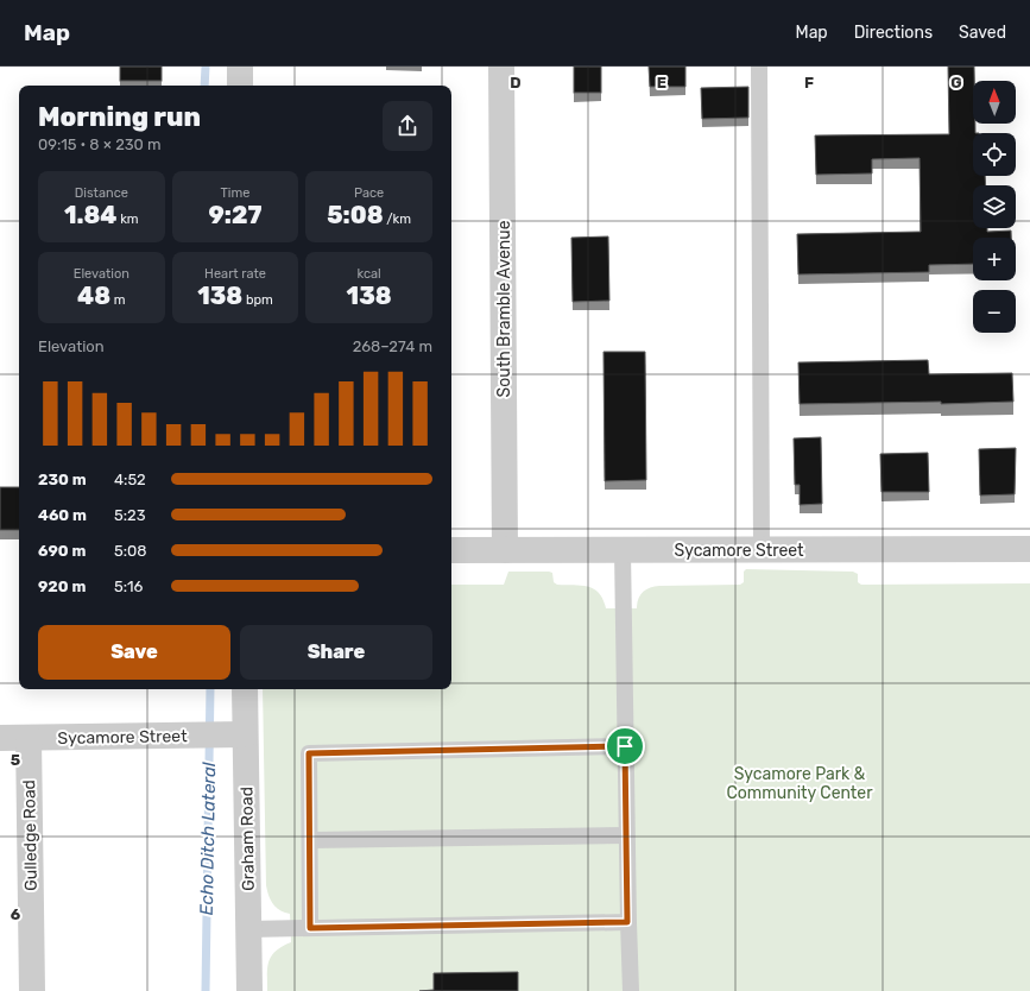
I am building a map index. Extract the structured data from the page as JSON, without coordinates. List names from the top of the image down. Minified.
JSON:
{"streets":{"street":["South Bramble Avenue","Sycamore Street","Gulledge Road","Graham Road"]},"crossings":[["South Bramble Avenue","Sycamore Street"],["Sycamore Street","Gulledge Road"],["Sycamore Street","Graham Road"]],"water":["Echo Ditch Lateral"],"parks":["Sycamore Park & Community Center"],"north":"top","page":{"header":"Map","nav":["Map","Directions","Saved"],"map_buttons":["+","−"],"heading":["Morning run","09:15 · 8 × 230 m"],"stats":[["Distance","1.84 km"],["Time","9:27"],["Pace","5:08 /km"],["Elevation","48 m"],["Heart rate","138 bpm"],["kcal","138"]],"chart":["Elevation","268–274 m"],"list":[{"name":"230 m","note":"4:52"},{"name":"460 m","note":"5:23"},{"name":"690 m","note":"5:08"},{"name":"920 m","note":"5:16"}],"buttons":["Save","Share"]},"grid":{"columns":["D","E","F","G"],"rows":["5","6"]}}
